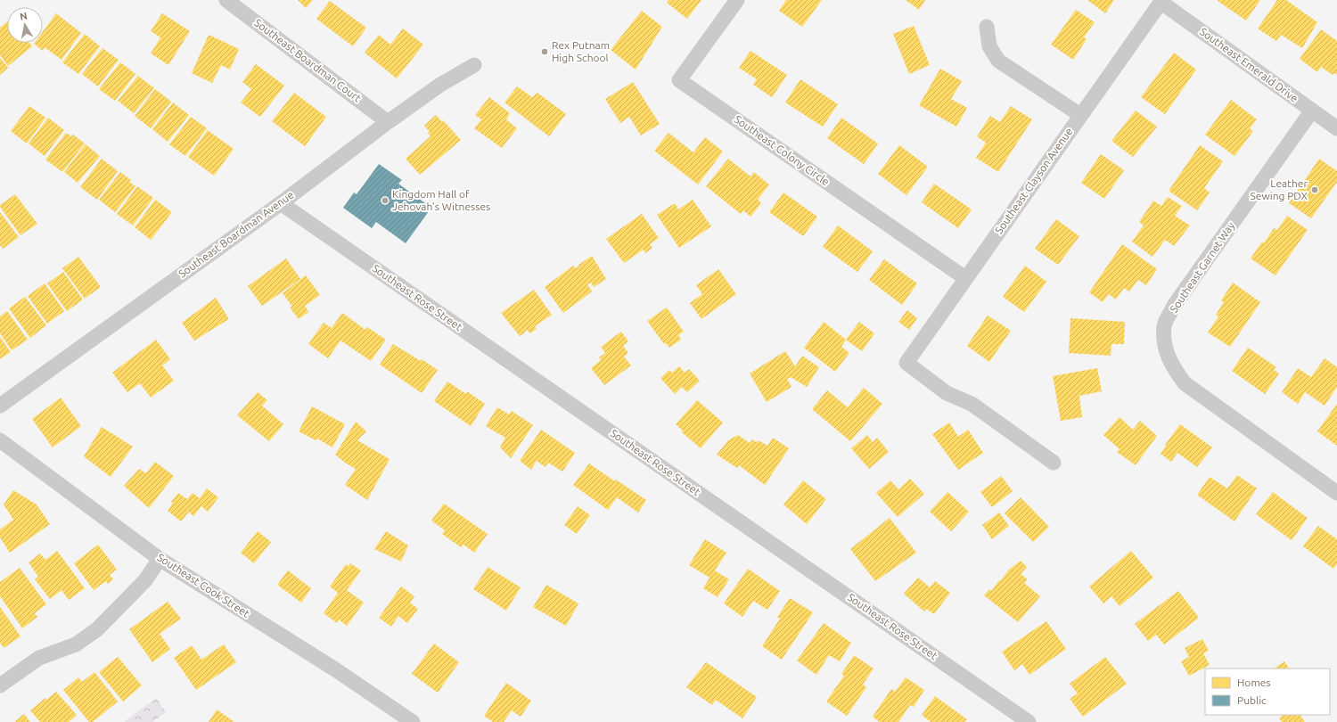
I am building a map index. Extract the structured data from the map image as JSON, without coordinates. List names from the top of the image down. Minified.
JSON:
{"streets":{"street":["Southeast Boardman Court","Southeast Emerald Drive","Southeast Colony Circle","Southeast Clayson Avenue","Southeast Boardman Avenue","Southeast Garnet Way","Southeast Rose Street","Southeast Cook Street"]},"crossings":[["Southeast Boardman Court","Southeast Boardman Avenue"],["Southeast Emerald Drive","Southeast Clayson Avenue"],["Southeast Emerald Drive","Southeast Garnet Way"],["Southeast Colony Circle","Southeast Clayson Avenue"],["Southeast Boardman Avenue","Southeast Rose Street"]],"places":["Rex Putnam High School","Leather Sewing PDX","Kingdom Hall of Jehovah’s Witnesses"],"legend":["Homes","Public"],"north":"top"}
